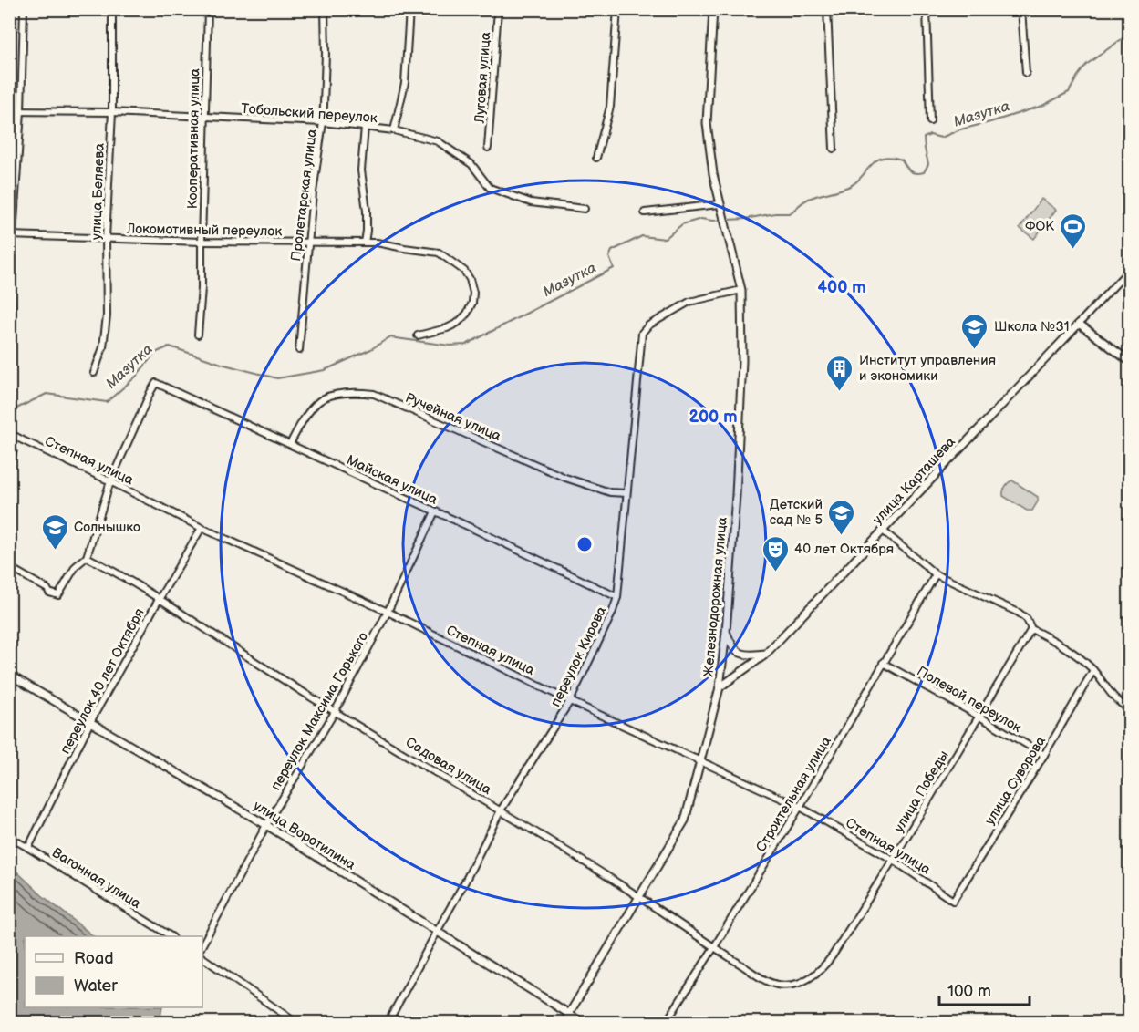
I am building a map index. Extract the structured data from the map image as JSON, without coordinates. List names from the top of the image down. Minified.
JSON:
{"streets":{"street":["Луговая улица","Тобольский переулок","Кооперативная улица","улица Беляева","Пролетарская улица","Локомотивный переулок","Ручейная улица","Степная улица","Майская улица","улица Карташева","Железнодорожная улица","переулок Кирова","переулок 40 лет Октября","Полевой переулок","переулок Максима Горького","Садовая улица","улица Суворова","улица Победы","Строительная улица","улица Воротилина","Вагонная улица"]},"crossings":[["Тобольский переулок","Кооперативная улица"],["Тобольский переулок","улица Беляева"],["Тобольский переулок","Пролетарская улица"],["Кооперативная улица","Локомотивный переулок"],["улица Беляева","Локомотивный переулок"],["Пролетарская улица","Локомотивный переулок"],["Ручейная улица","Майская улица"],["Ручейная улица","переулок Кирова"],["Степная улица","Майская улица"],["Степная улица","Железнодорожная улица"],["Степная улица","переулок Кирова"],["Степная улица","переулок 40 лет Октября"],["Степная улица","переулок Максима Горького"],["Степная улица","улица Суворова"],["Степная улица","улица Победы"],["Степная улица","Строительная улица"],["Майская улица","переулок Кирова"],["Майская улица","переулок Максима Горького"],["улица Карташева","Железнодорожная улица"],["Железнодорожная улица","переулок Кирова"],["Железнодорожная улица","Садовая улица"],["Железнодорожная улица","улица Воротилина"],["переулок Кирова","Садовая улица"],["переулок Кирова","улица Воротилина"],["переулок 40 лет Октября","Садовая улица"],["переулок 40 лет Октября","улица Воротилина"],["переулок 40 лет Октября","Вагонная улица"],["Полевой переулок","улица Суворова"],["Полевой переулок","улица Победы"],["Полевой переулок","Строительная улица"],["переулок Максима Горького","Садовая улица"],["переулок Максима Горького","улица Воротилина"],["Садовая улица","улица Победы"],["Садовая улица","Строительная улица"]],"water":["Мазутка"],"places":{"sports":["ФОК"],"school or university":["Школа №31","Детский сад № 5","Солнышко"],"building":["Институт управления и экономики"],"theatre":["40 лет Октября"]},"legend":["Road","Water"],"scale_bar":"100 m","rings":["400 m","200 m"]}
